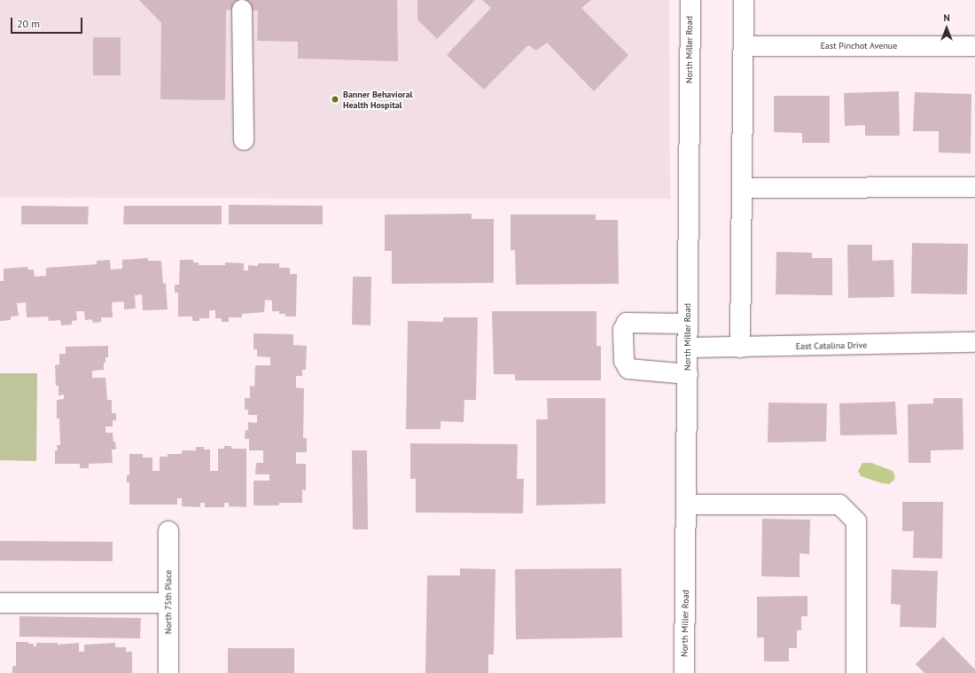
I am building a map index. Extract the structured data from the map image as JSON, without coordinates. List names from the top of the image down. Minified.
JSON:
{"streets":{"street":["East Pinchot Avenue","North Miller Road","East Catalina Drive","North 75th Place"]},"crossings":[["North Miller Road","East Catalina Drive"]],"places":["Banner Behavioral Health Hospital"],"scale_bar":"20 m","north":"top"}
